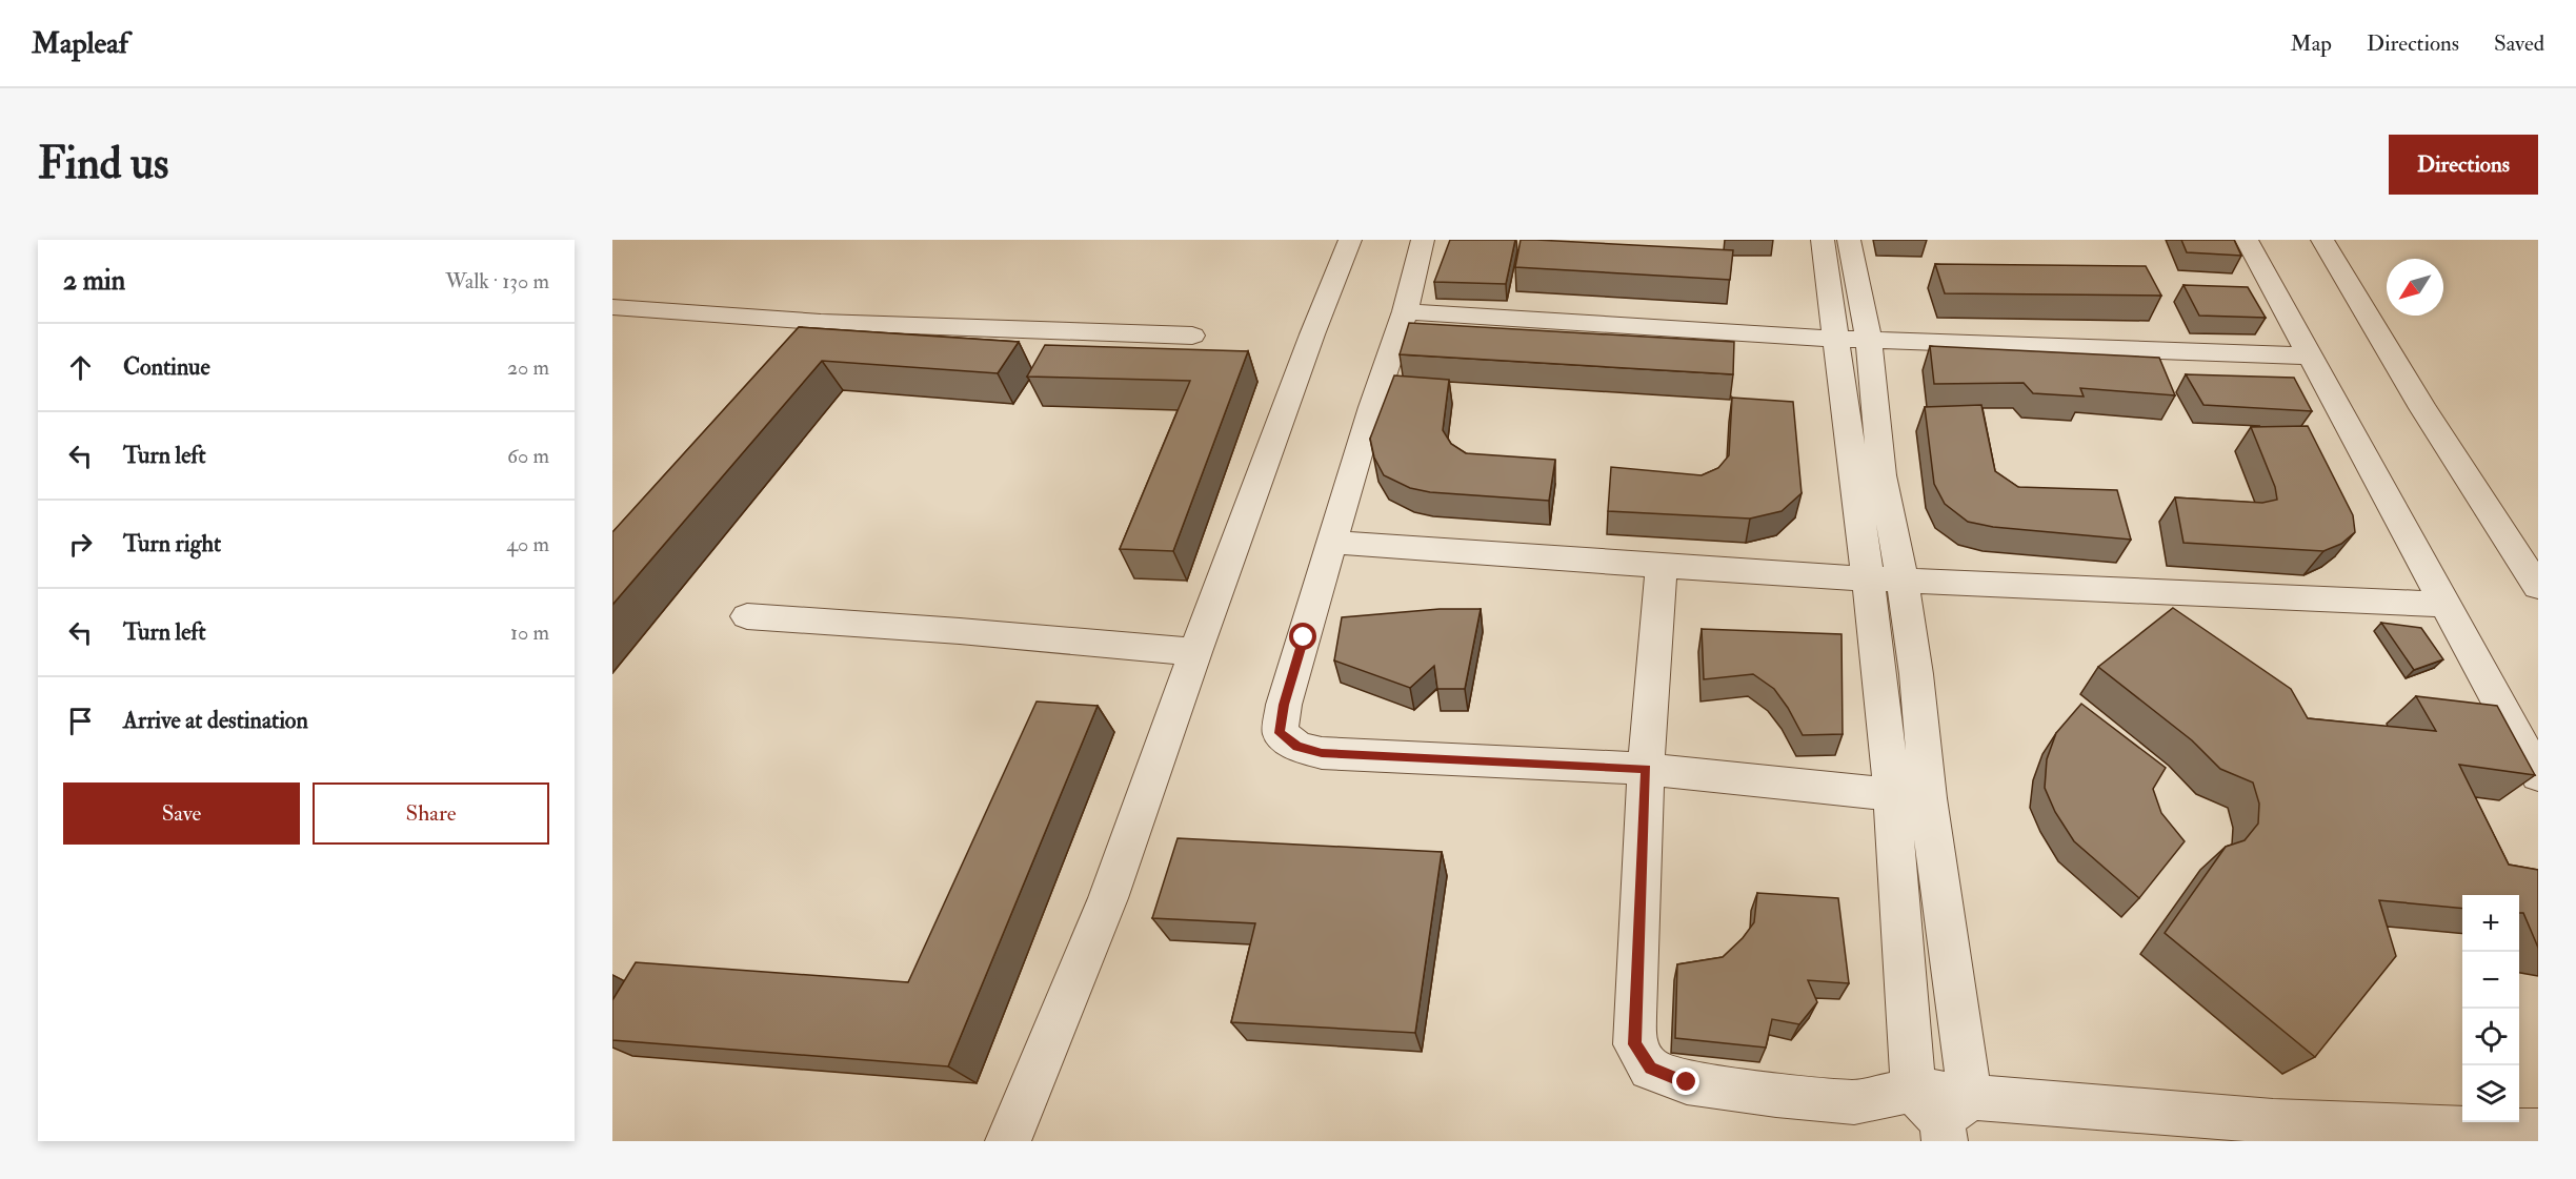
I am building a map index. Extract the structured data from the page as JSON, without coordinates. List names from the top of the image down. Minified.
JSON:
{"north":"bottom left","page":{"header":"Mapleaf","nav":["Map","Directions","Saved"],"buttons":["Directions",["Save","Share"]],"title":"Find us","heading":["2 min","Walk · 130 m"],"list":[["Continue","20 m"],["Turn left","60 m"],["Turn right","40 m"],["Turn left","10 m"],"Arrive at destination"],"map_buttons":["+","−"]}}
